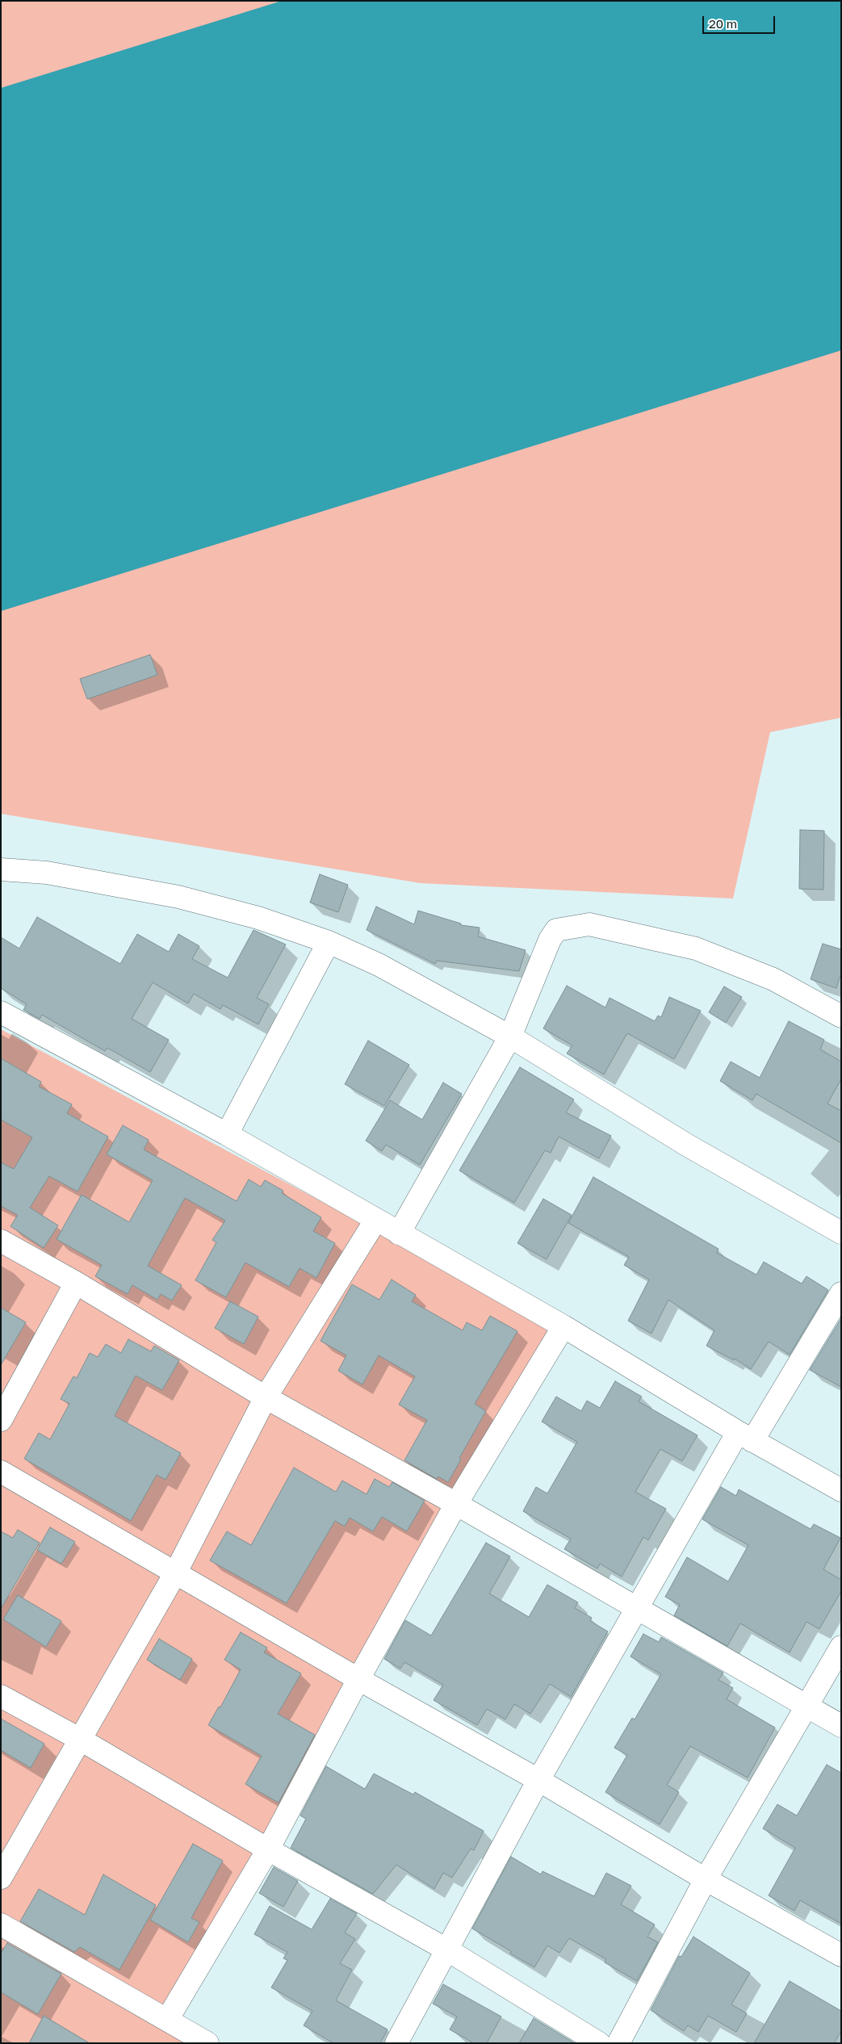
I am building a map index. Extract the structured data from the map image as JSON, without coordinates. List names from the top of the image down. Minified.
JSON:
{"scale_bar":"20 m"}
